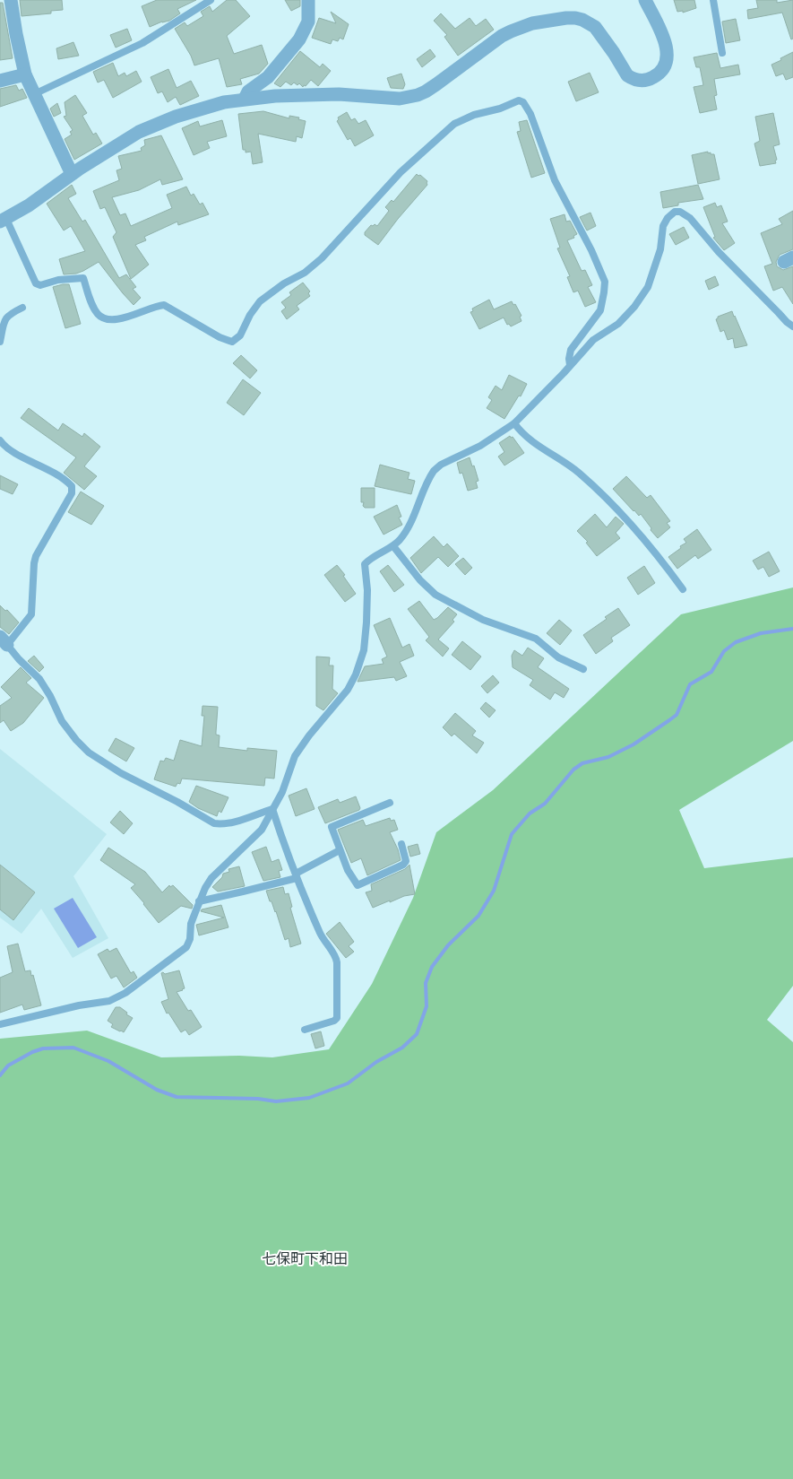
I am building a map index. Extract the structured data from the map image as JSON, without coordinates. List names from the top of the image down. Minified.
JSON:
{"districts":["七保町下和田"]}
